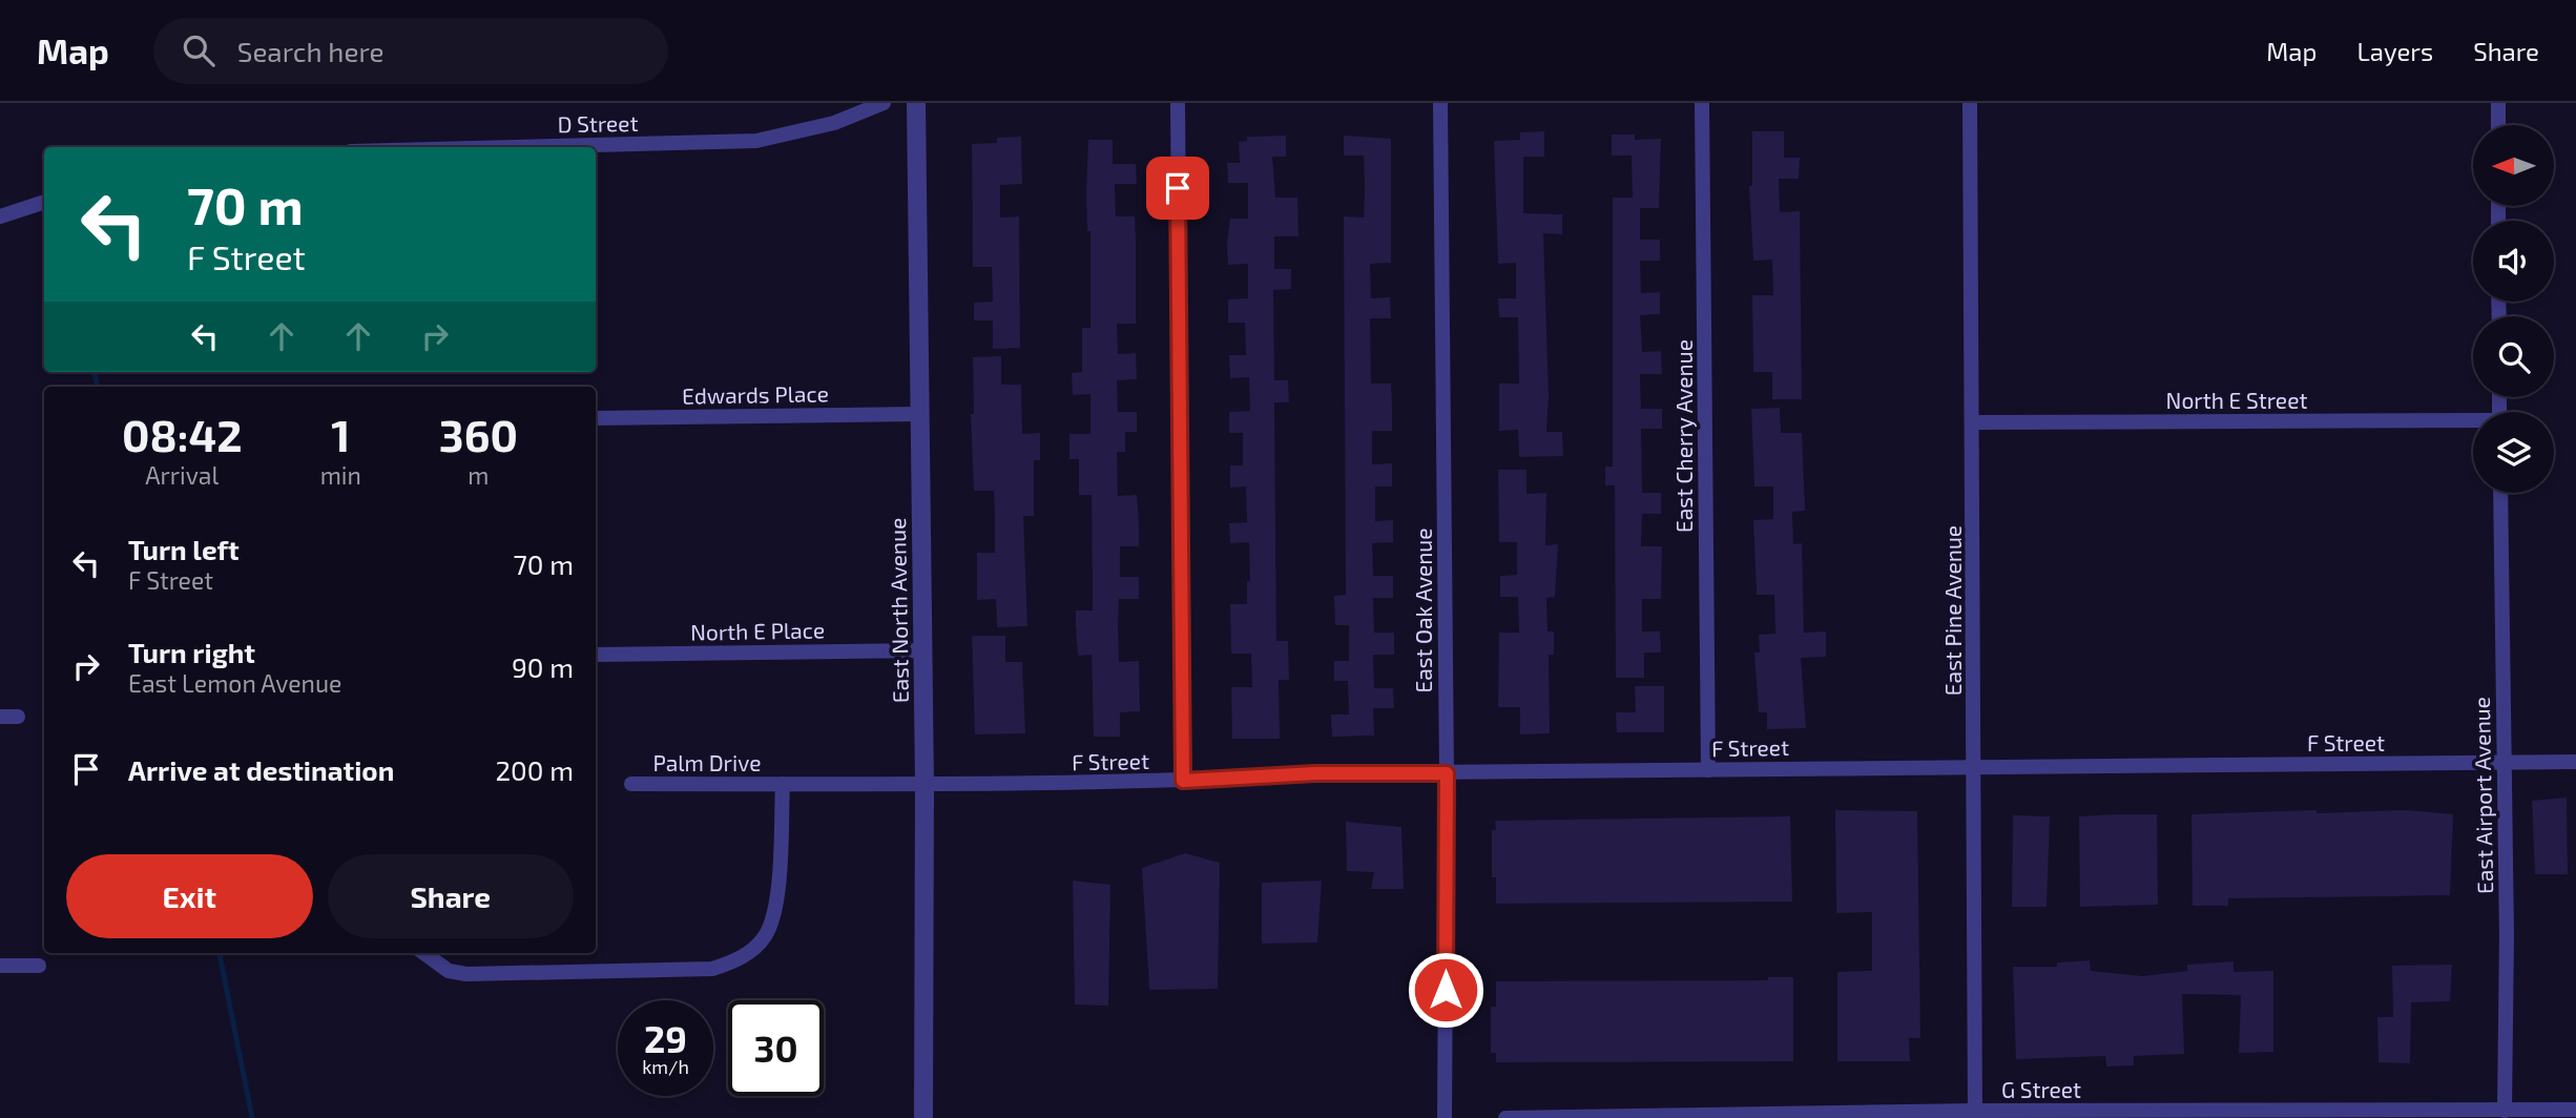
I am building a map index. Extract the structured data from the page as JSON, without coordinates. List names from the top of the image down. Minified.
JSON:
{"streets":{"street":["D Street","Edwards Place","North E Street","East Cherry Avenue","East North Avenue","East Oak Avenue","East Pine Avenue","North E Place","F Street","Palm Drive","East Airport Avenue","G Street"]},"crossings":[["Edwards Place","East North Avenue"],["North E Street","East Pine Avenue"],["East Cherry Avenue","F Street"],["East North Avenue","North E Place"],["East North Avenue","F Street"],["East North Avenue","Palm Drive"],["East Oak Avenue","F Street"],["East Pine Avenue","F Street"],["East Pine Avenue","G Street"],["F Street","Palm Drive"],["F Street","East Airport Avenue"],["East Airport Avenue","G Street"]],"north":"left","page":{"header":"Map","search":"Search here","nav":["Map","Layers","Share"],"turn":["70 m","F Street"],"eta":["08:42","Arrival","1","min","360","m"],"list":[{"name":"Turn left","note":"F Street","value":"70 m"},{"name":"Turn right","note":"East Lemon Avenue","value":"90 m"},{"name":"Arrive at destination","value":"200 m"}],"buttons":["Exit","Share"],"speed":"29 km/h","limit":"30"}}
